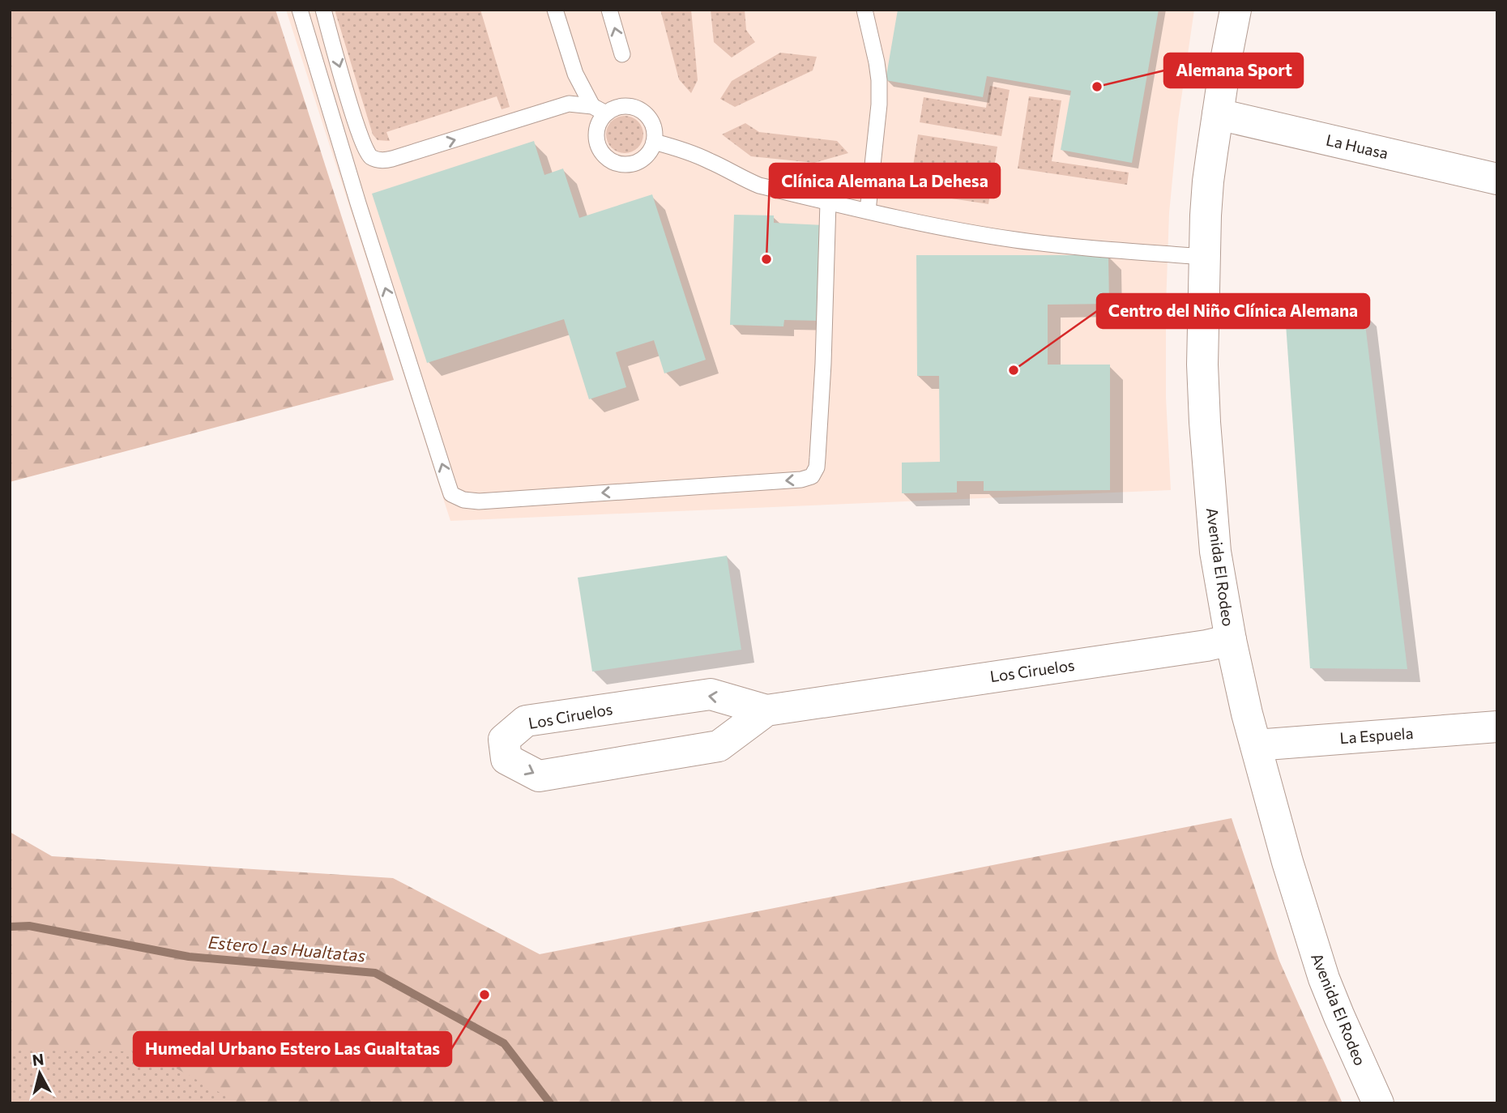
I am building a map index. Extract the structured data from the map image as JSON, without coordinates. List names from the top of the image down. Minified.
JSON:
{"streets":{"street":["La Huasa","Avenida El Rodeo","Los Ciruelos","La Espuela"]},"crossings":[["La Huasa","Avenida El Rodeo"],["Avenida El Rodeo","Los Ciruelos"],["Avenida El Rodeo","La Espuela"]],"water":["Estero Las Hualtatas"],"places":["Alemana Sport","Clínica Alemana La Dehesa","Centro del Niño Clínica Alemana","Humedal Urbano Estero Las Gualtatas"],"north":"top"}
